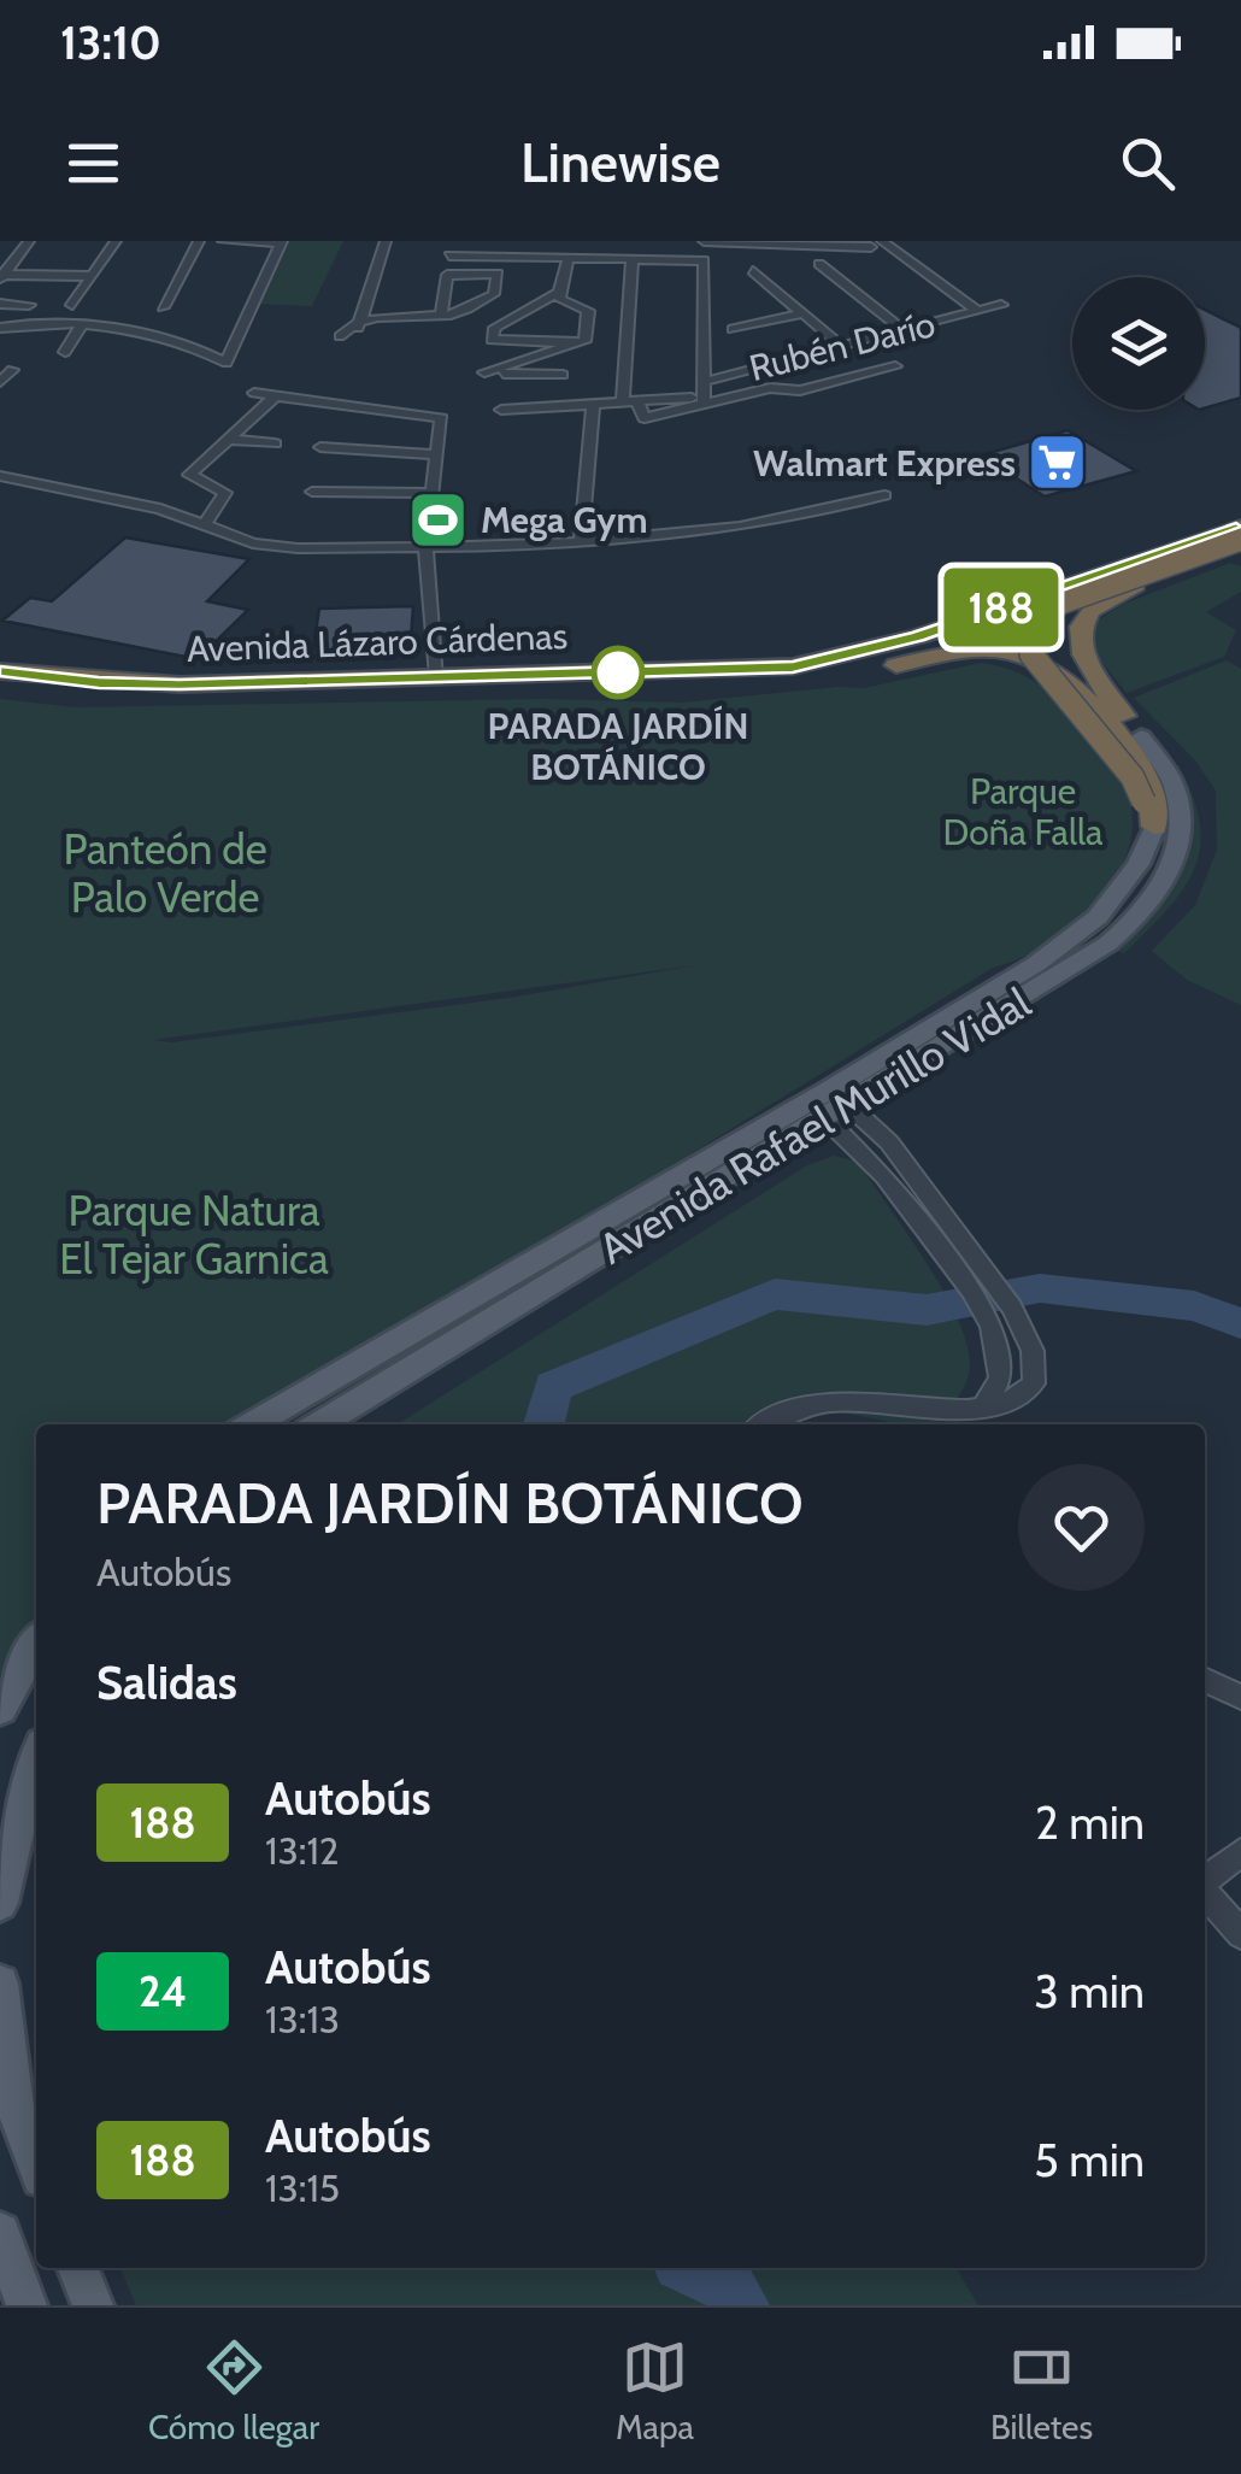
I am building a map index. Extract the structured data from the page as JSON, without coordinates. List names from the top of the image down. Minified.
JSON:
{"streets":{"highway":["Avenida Lázaro Cárdenas"],"main road":["Avenida Rafael Murillo Vidal"],"street":["Rubén Darío"]},"parks":["Parque Doña Falla","Panteón de Palo Verde","Parque Natura El Tejar Garnica"],"places":{"supermarket":["Walmart Express"],"sports":["Mega Gym"],"other":["PARADA JARDÍN BOTÁNICO"]},"lines":["bus line 188"],"page":{"status":"13:10","header":"Linewise","on_map":"188","heading":[["PARADA JARDÍN BOTÁNICO","Autobús"],"Salidas"],"list":[{"mark":"188","name":"Autobús","note":"13:12","value":"2 min"},{"mark":"24","name":"Autobús","note":"13:13","value":"3 min"},{"mark":"188","name":"Autobús","note":"13:15","value":"5 min"}],"tabs":["Cómo llegar","Mapa","Billetes"]}}
